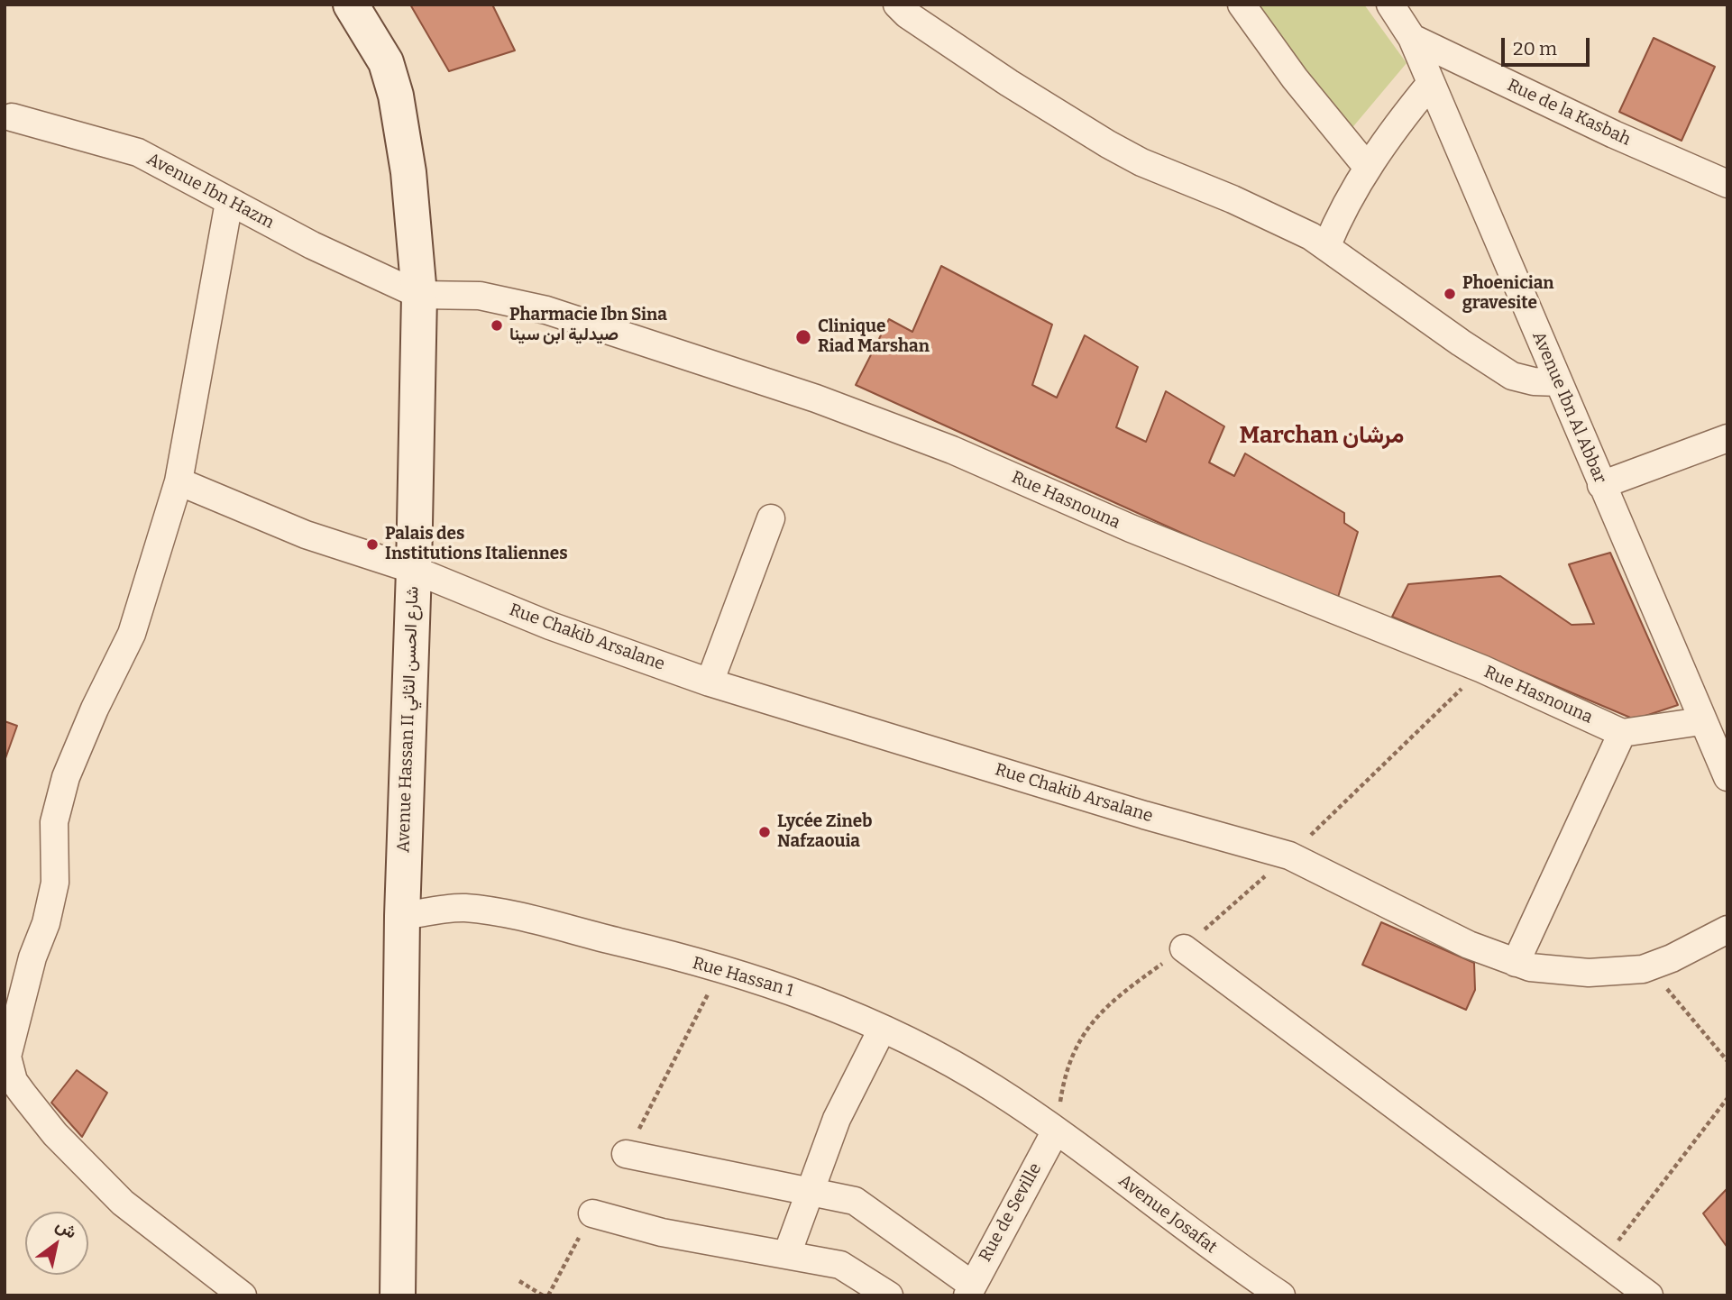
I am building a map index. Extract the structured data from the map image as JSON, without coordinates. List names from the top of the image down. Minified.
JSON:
{"streets":{"street":["Rue de la Kasbah","Avenue Ibn Hazm","Avenue Ibn Al Abbar","Rue Hasnouna","Rue Chakib Arsalane","Avenue Hassan II شارع الحسن الثاني","Rue Hassan 1","Rue de Seville","Avenue Josafat"]},"crossings":[["Rue de la Kasbah","Avenue Ibn Al Abbar"],["Avenue Ibn Hazm","Rue Hasnouna"],["Avenue Ibn Hazm","Avenue Hassan II شارع الحسن الثاني"],["Rue Hasnouna","Avenue Hassan II شارع الحسن الثاني"],["Rue Chakib Arsalane","Avenue Hassan II شارع الحسن الثاني"],["Avenue Hassan II شارع الحسن الثاني","Rue Hassan 1"],["Rue Hassan 1","Rue de Seville"],["Rue Hassan 1","Avenue Josafat"],["Rue de Seville","Avenue Josafat"]],"districts":["Marchan مرشان"],"places":["Phoenician gravesite","Pharmacie Ibn Sina صيدلية ابن سينا","Clinique Riad Marshan","Palais des Institutions Italiennes","Lycée Zineb Nafzaouia"],"scale_bar":"20 m","north":"top right"}
